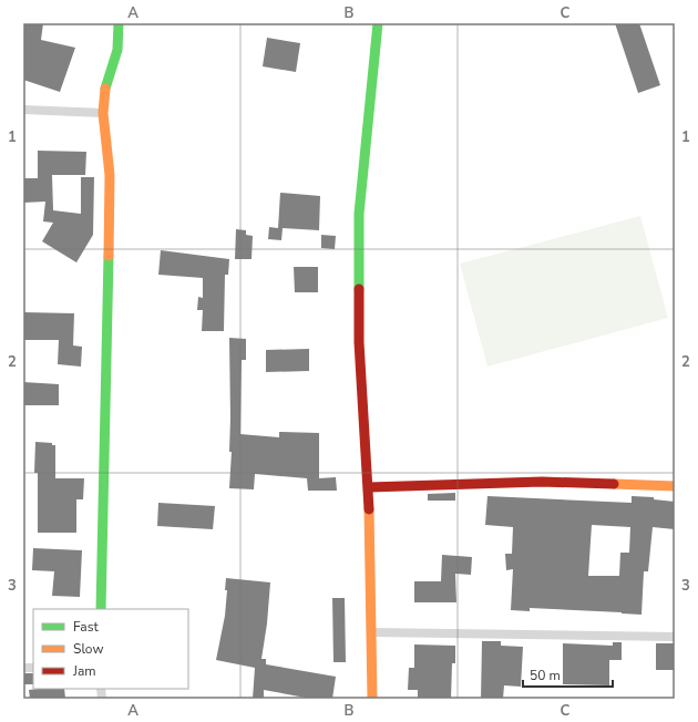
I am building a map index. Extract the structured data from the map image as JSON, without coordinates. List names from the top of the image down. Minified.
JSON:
{"legend":["Fast","Slow","Jam"],"scale_bar":"50 m","grid":{"columns":["A","B","C"],"rows":["1","2","3"]}}
